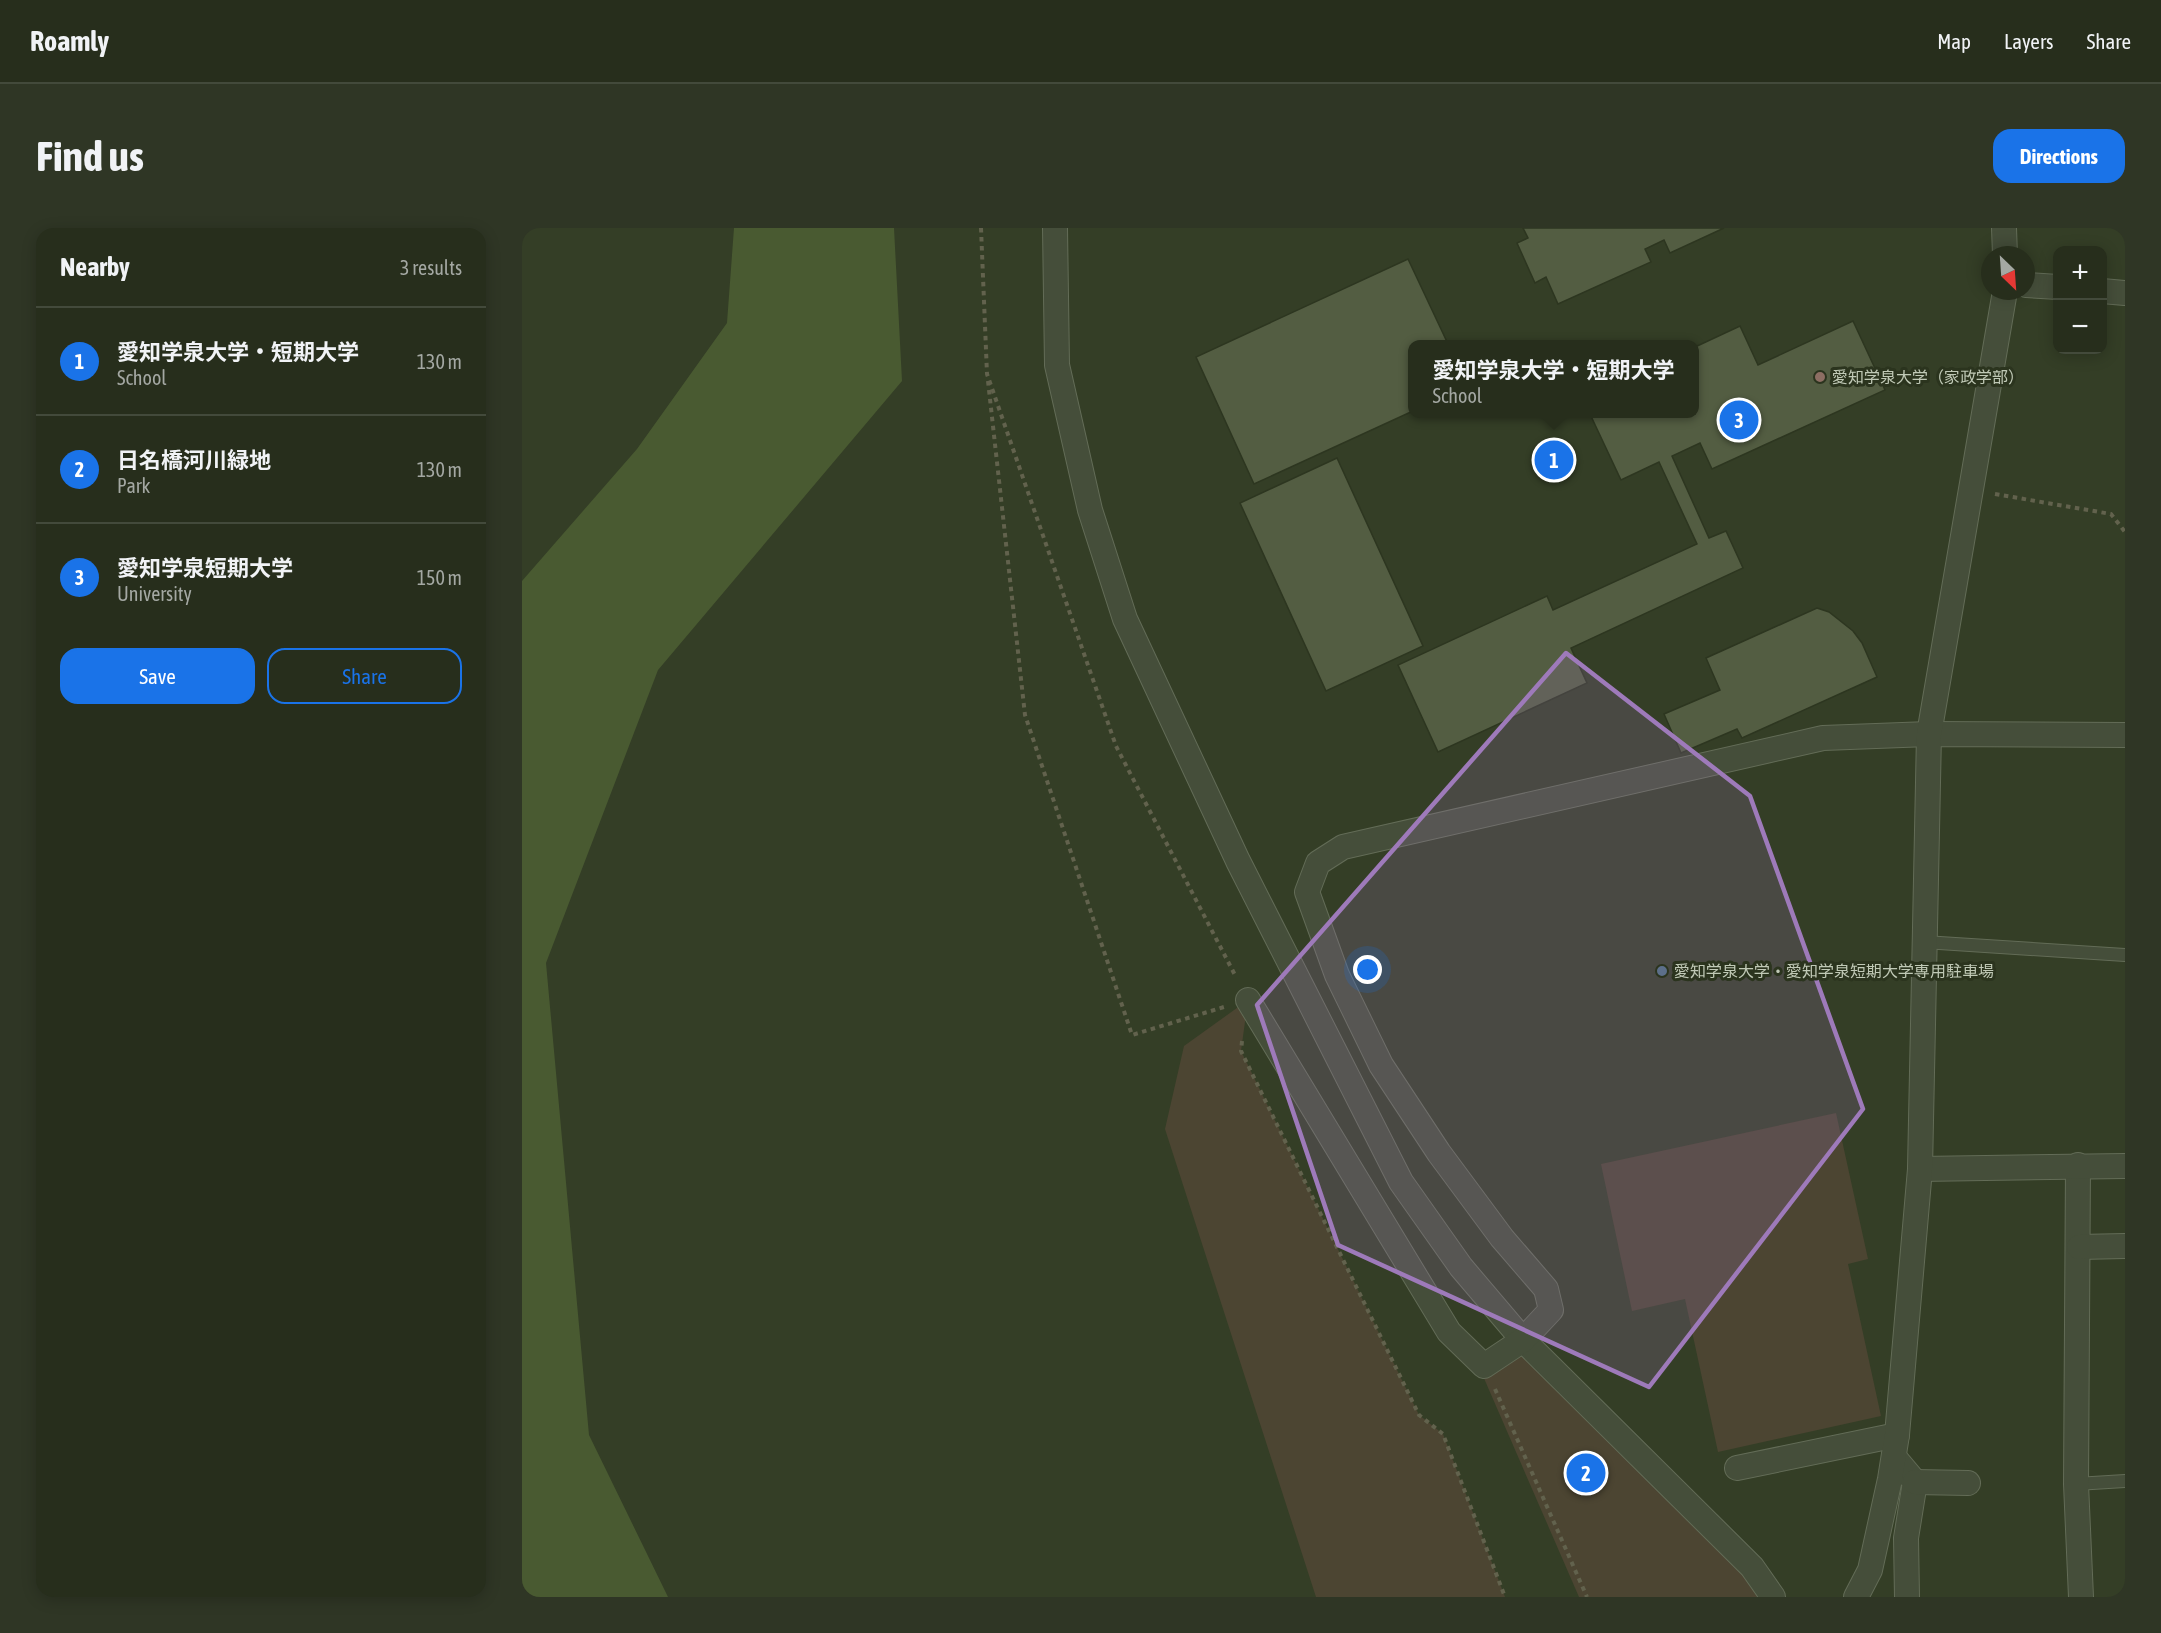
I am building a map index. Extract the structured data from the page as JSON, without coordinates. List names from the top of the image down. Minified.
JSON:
{"places":["愛知学泉大学（家政学部）","愛知学泉大学・愛知学泉短期大学専用駐車場"],"north":"bottom right","page":{"header":"Roamly","nav":["Map","Layers","Share"],"buttons":["Directions",["Save","Share"]],"title":"Find us","heading":["Nearby","3 results"],"map_buttons":["+","−"],"list":[{"mark":"1","name":"愛知学泉大学・短期大学","note":"School","value":"130 m"},{"mark":"2","name":"日名橋河川緑地","note":"Park","value":"130 m"},{"mark":"3","name":"愛知学泉短期大学","note":"University","value":"150 m"}],"popup":["愛知学泉大学・短期大学","School"],"pins":["3","1","2"]}}
